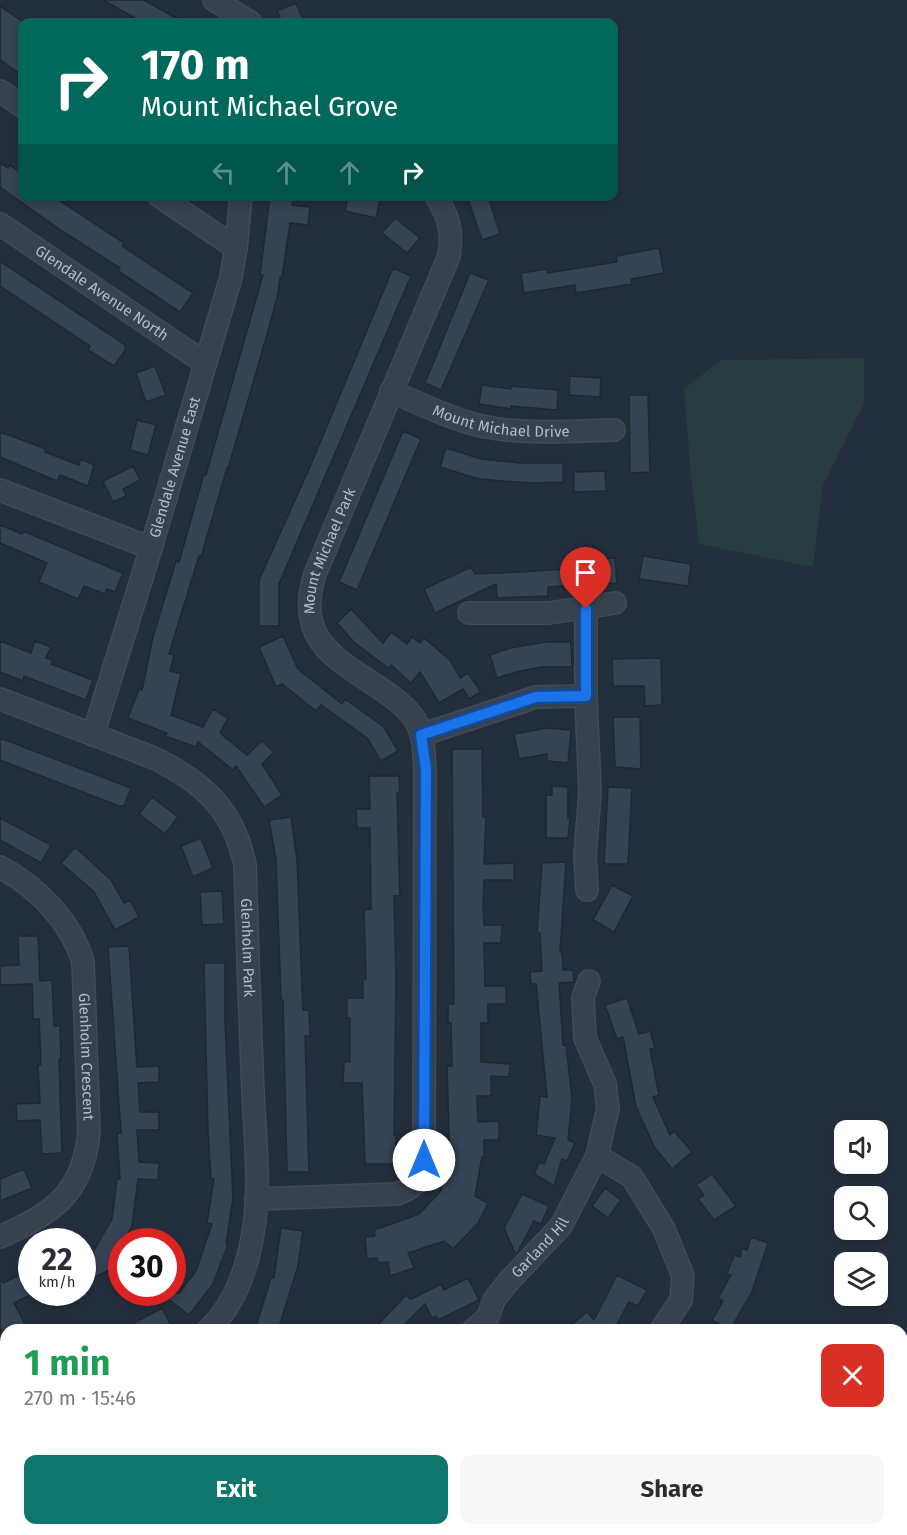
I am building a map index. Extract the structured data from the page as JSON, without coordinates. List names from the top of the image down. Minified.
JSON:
{"streets":{"street":["Glendale Avenue North","Mount Michael Drive","Glendale Avenue East","Mount Michael Park","Glenholm Park","Glenholm Crescent","Garland Hil"]},"crossings":[["Glendale Avenue North","Glendale Avenue East"],["Mount Michael Drive","Mount Michael Park"],["Glendale Avenue East","Glenholm Park"],["Mount Michael Park","Glenholm Park"]],"page":{"turn":["170 m","Mount Michael Grove"],"speed":"22 km/h","limit":"30","heading":["1 min","270 m · 15:46"],"buttons":["Exit","Share"]}}
